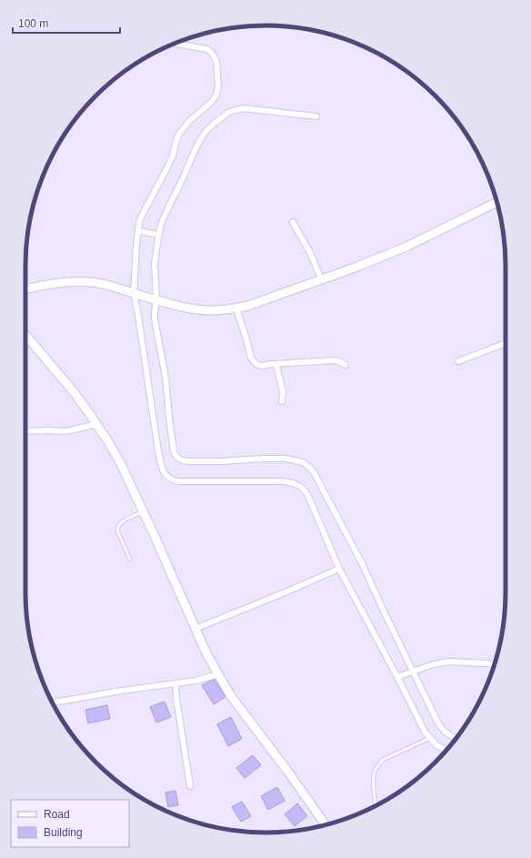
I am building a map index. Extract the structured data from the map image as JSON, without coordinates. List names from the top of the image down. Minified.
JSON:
{"legend":["Road","Building"],"scale_bar":"100 m"}
